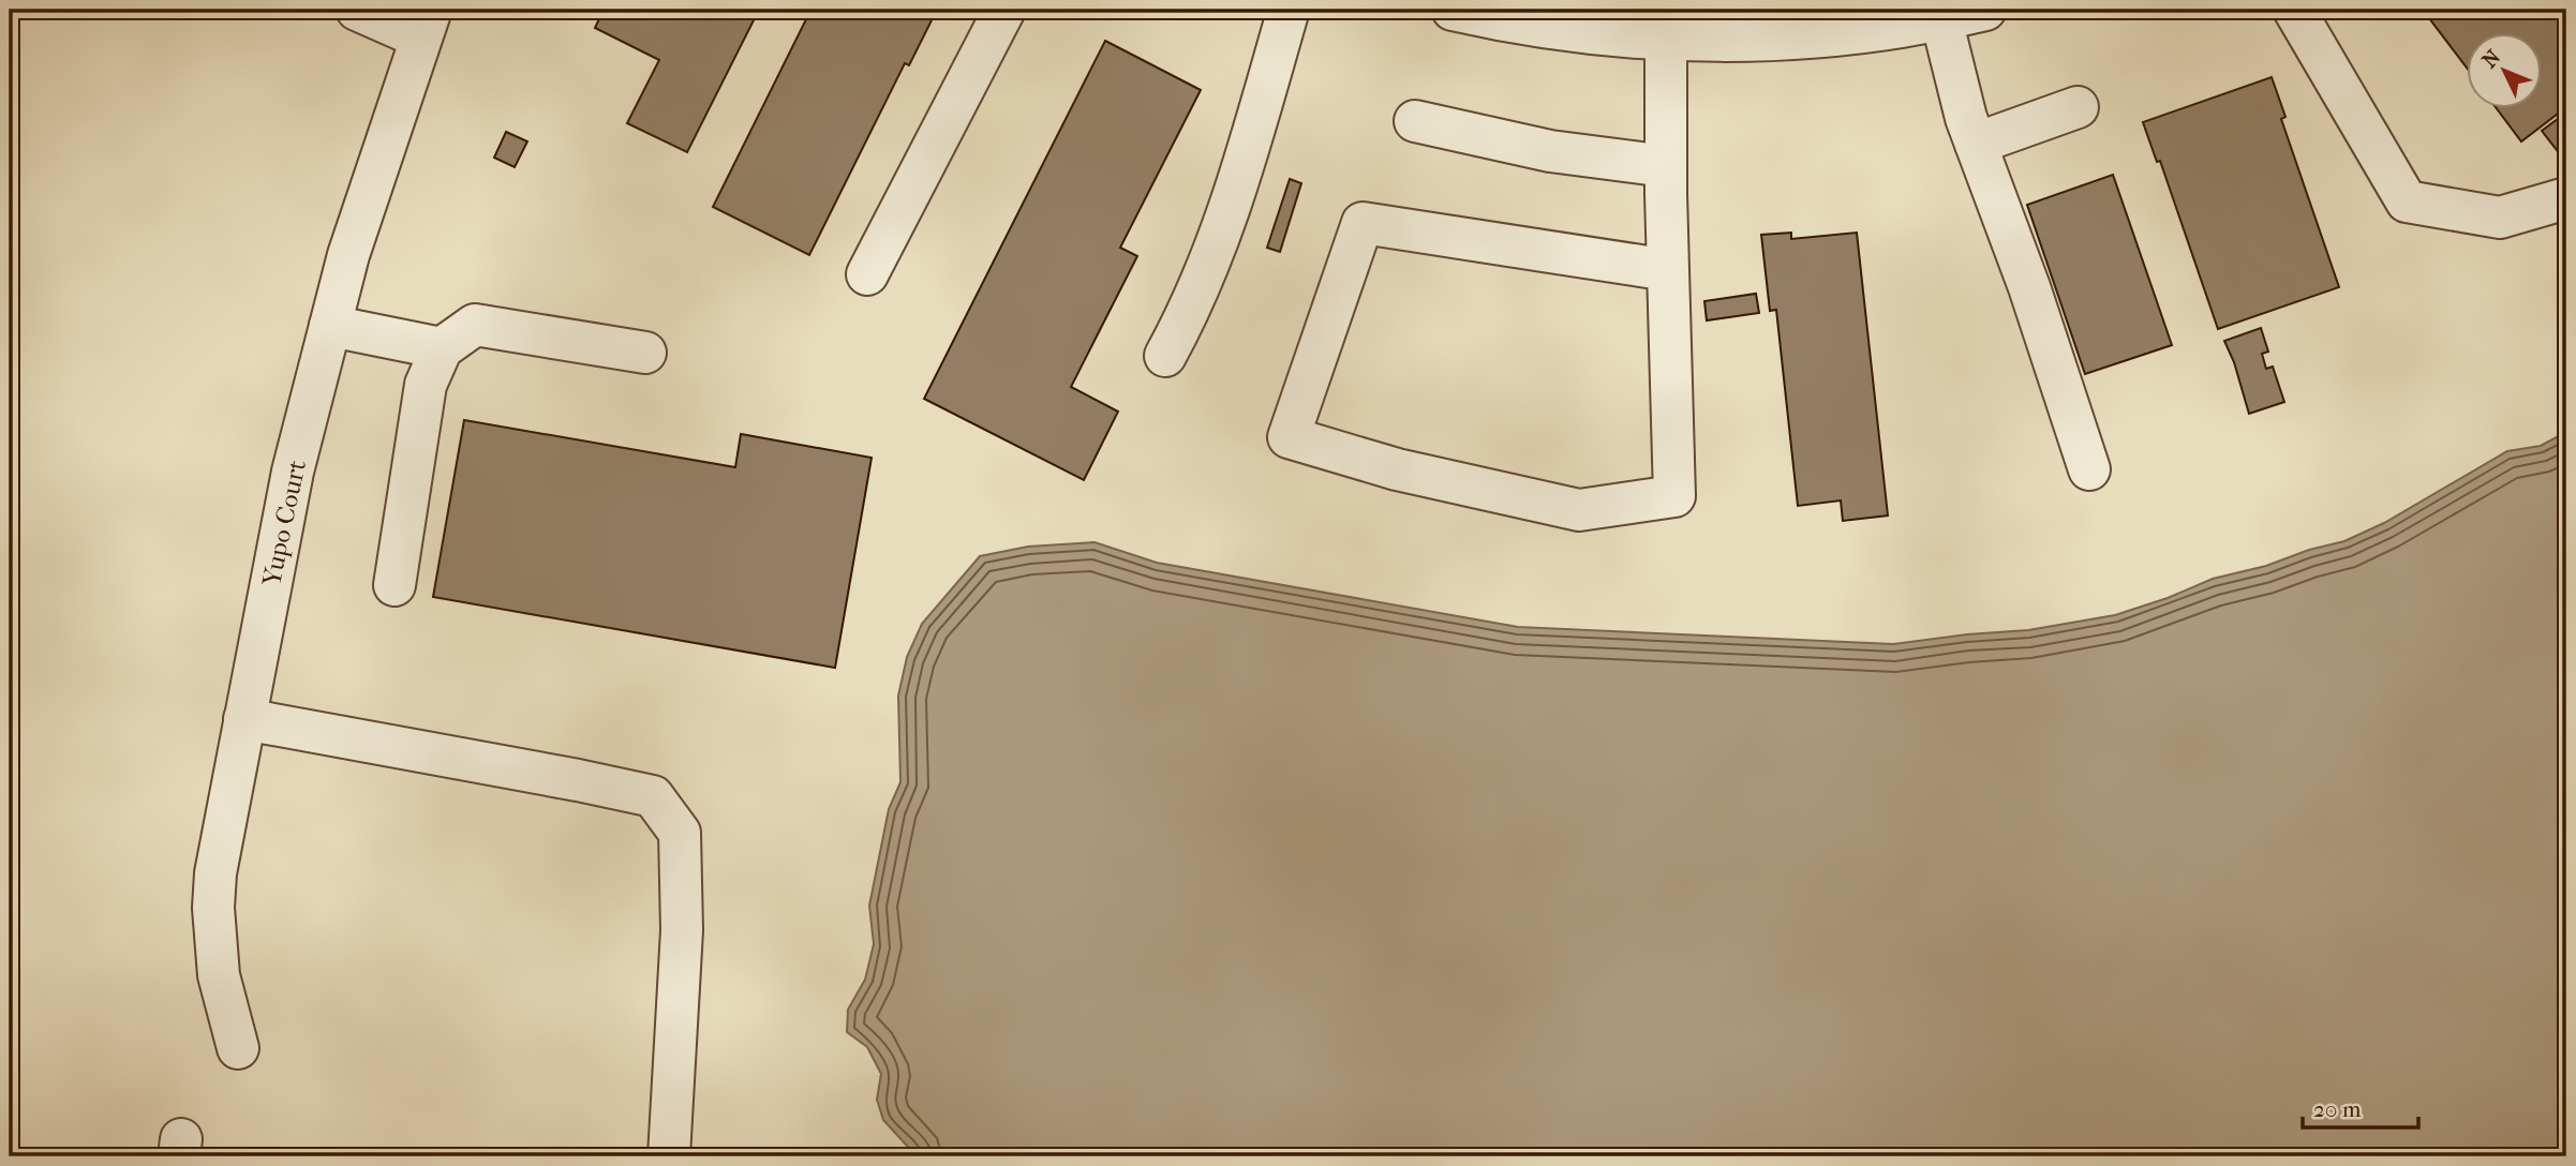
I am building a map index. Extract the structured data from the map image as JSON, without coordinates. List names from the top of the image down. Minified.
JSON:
{"streets":{"street":["Yupo Court"]},"scale_bar":"20 m","north":"top left"}
